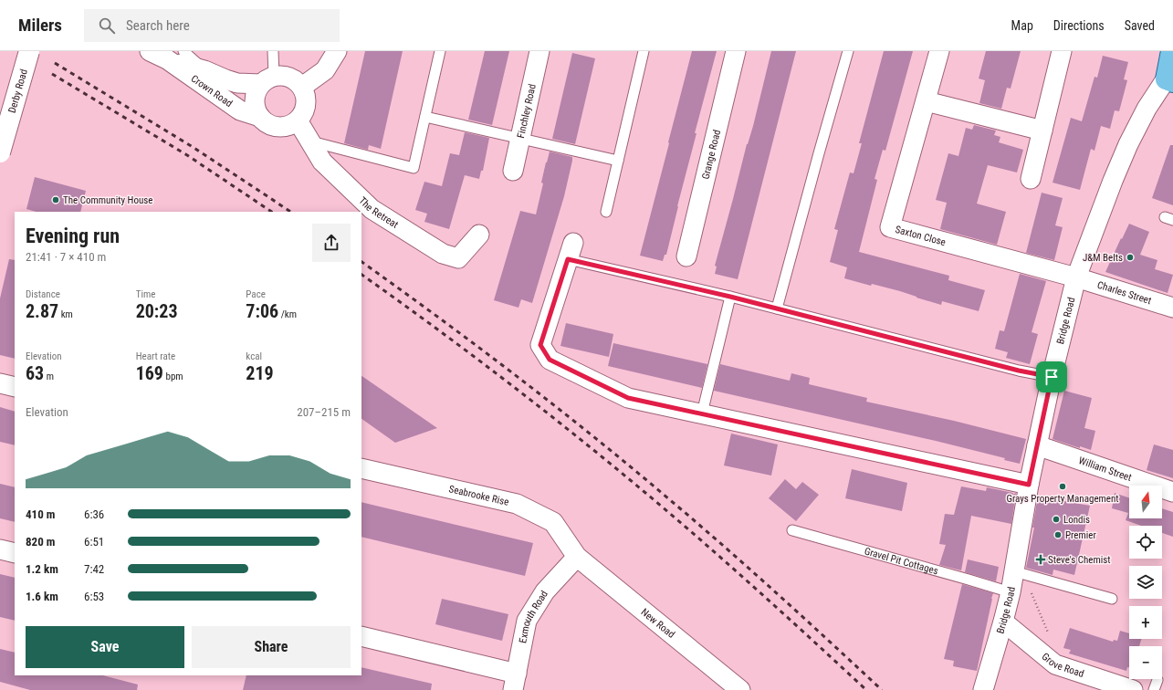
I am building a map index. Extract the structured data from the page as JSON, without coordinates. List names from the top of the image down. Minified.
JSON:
{"streets":{"main road":["Derby Road","Bridge Road"],"street":["Crown Road","Finchley Road","Grange Road","The Retreat","Saxton Close","Charles Street","William Street","Seabrooke Rise","Exmouth Road","New Road","Grove Road"],"lane":["Gravel Pit Cottages"]},"crossings":[["Crown Road","The Retreat"],["Saxton Close","Charles Street"],["Saxton Close","Bridge Road"],["Charles Street","Bridge Road"],["Bridge Road","William Street"],["Bridge Road","Gravel Pit Cottages"],["Bridge Road","Grove Road"],["Seabrooke Rise","Exmouth Road"],["Seabrooke Rise","New Road"],["Exmouth Road","New Road"]],"places":{"other":["The Community House","J&M Belts","Grays Property Management","Londis","Premier"],"health":["Steve's Chemist"]},"north":"top","page":{"header":"Milers","search":"Search here","nav":["Map","Directions","Saved"],"heading":["Evening run","21:41 · 7 × 410 m"],"stats":[["Distance","2.87 km"],["Time","20:23"],["Pace","7:06 /km"],["Elevation","63 m"],["Heart rate","169 bpm"],["kcal","219"]],"chart":["Elevation","207–215 m"],"map_buttons":["+","−"],"list":[{"name":"410 m","note":"6:36"},{"name":"820 m","note":"6:51"},{"name":"1.2 km","note":"7:42"},{"name":"1.6 km","note":"6:53"}],"buttons":["Save","Share"]}}
